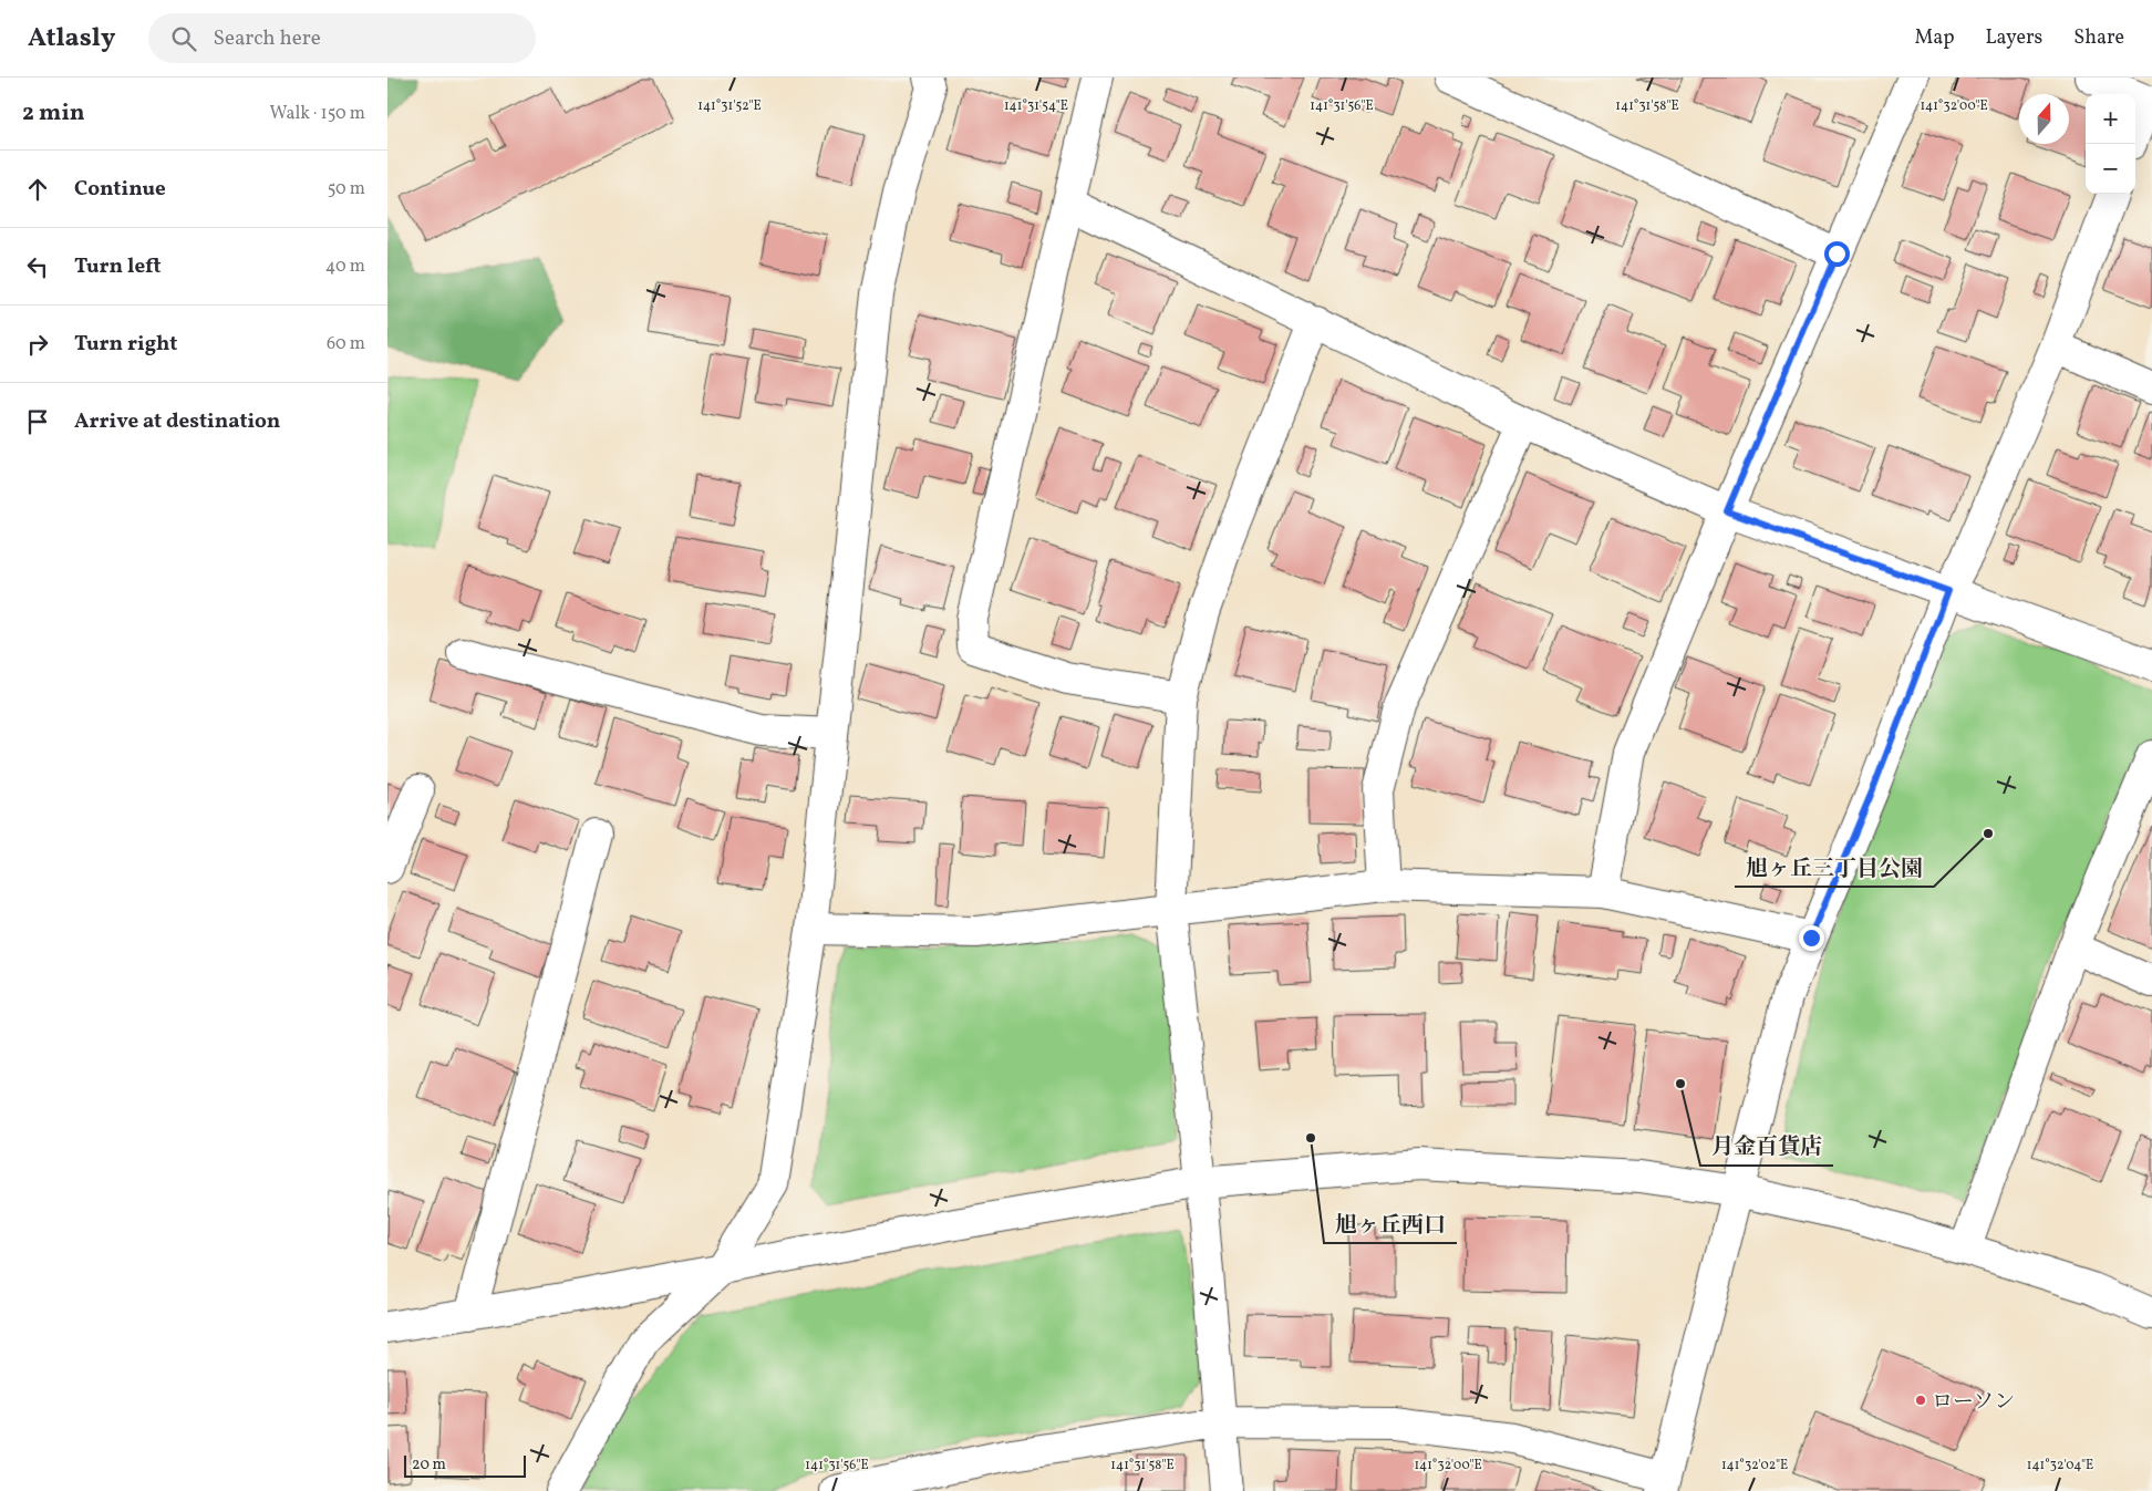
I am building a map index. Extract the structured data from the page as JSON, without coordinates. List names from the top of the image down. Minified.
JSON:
{"places":["旭ヶ丘三丁目公園","月金百貨店","旭ヶ丘西口","ローソン"],"scale_bar":"20 m","north":"top","page":{"header":"Atlasly","search":"Search here","nav":["Map","Layers","Share"],"heading":["2 min","Walk · 150 m"],"map_buttons":["+","−"],"list":[["Continue","50 m"],["Turn left","40 m"],["Turn right","60 m"],"Arrive at destination"],"scale":"20 m"},"coordinates":["141°31'54\"E","141°31'56\"E","141°31'58\"E","141°32'00\"E","141°31'52\"E","141°32'02\"E","141°32'04\"E"]}
